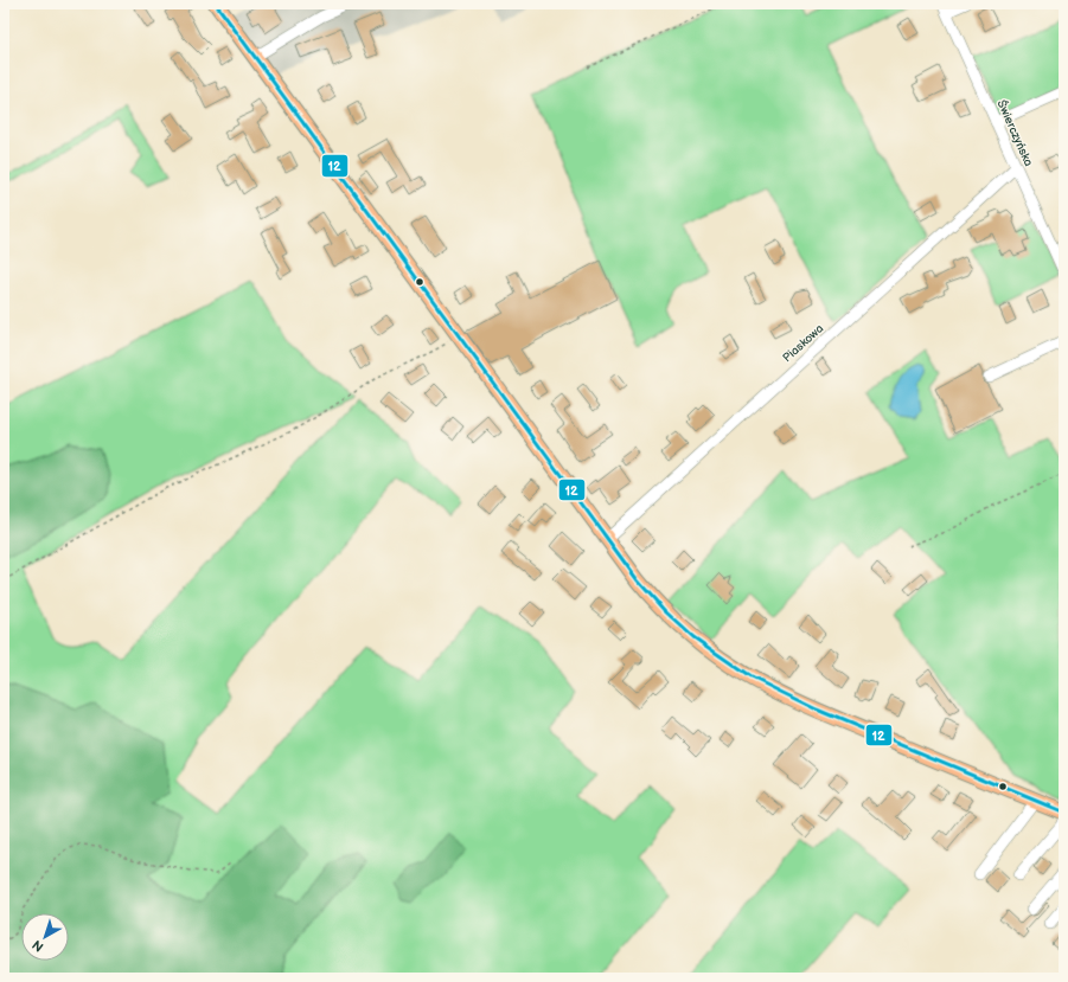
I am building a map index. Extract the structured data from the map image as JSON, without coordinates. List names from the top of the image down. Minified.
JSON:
{"streets":{"street":["Świerczyńska","Piaskowa"]},"crossings":[["Świerczyńska","Piaskowa"]],"lines":["transit line 12"],"north":"bottom left"}
